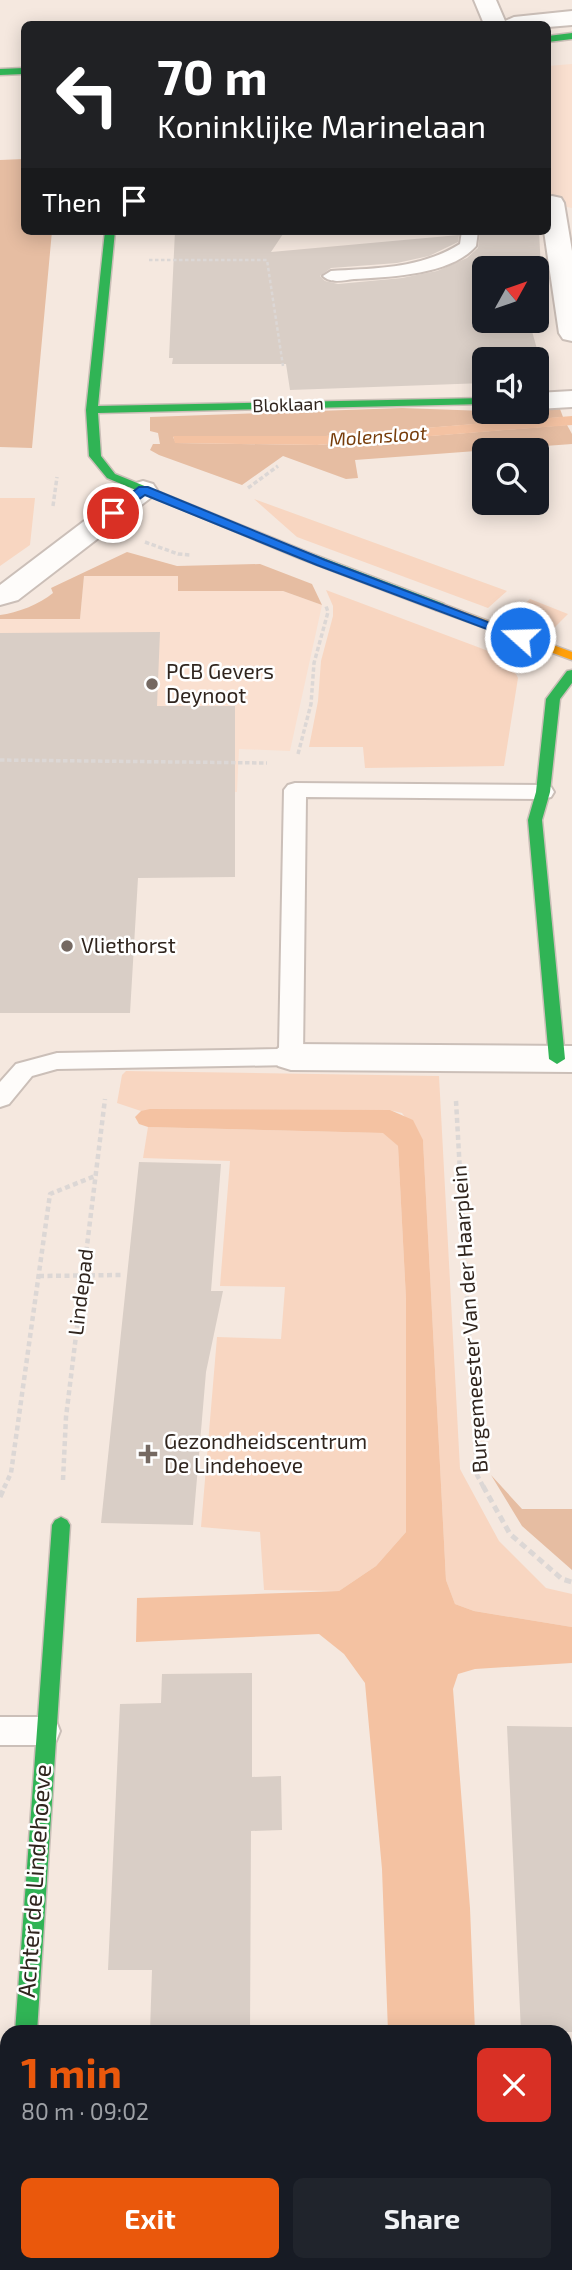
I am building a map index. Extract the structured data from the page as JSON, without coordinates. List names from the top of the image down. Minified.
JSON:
{"streets":{"street":["Bloklaan","Achter de Lindehoeve"],"path":["Lindepad","Burgemeester Van der Haarplein"]},"crossings":[["Lindepad","Achter de Lindehoeve"]],"water":["Molensloot"],"places":{"other":["PCB Gevers Deynoot","Vliethorst"],"health":["Gezondheidscentrum De Lindehoeve"]},"north":"top right","page":{"turn":["70 m","Koninklijke Marinelaan"],"then":"Then","heading":["1 min","80 m · 09:02"],"buttons":["Exit","Share"]}}
